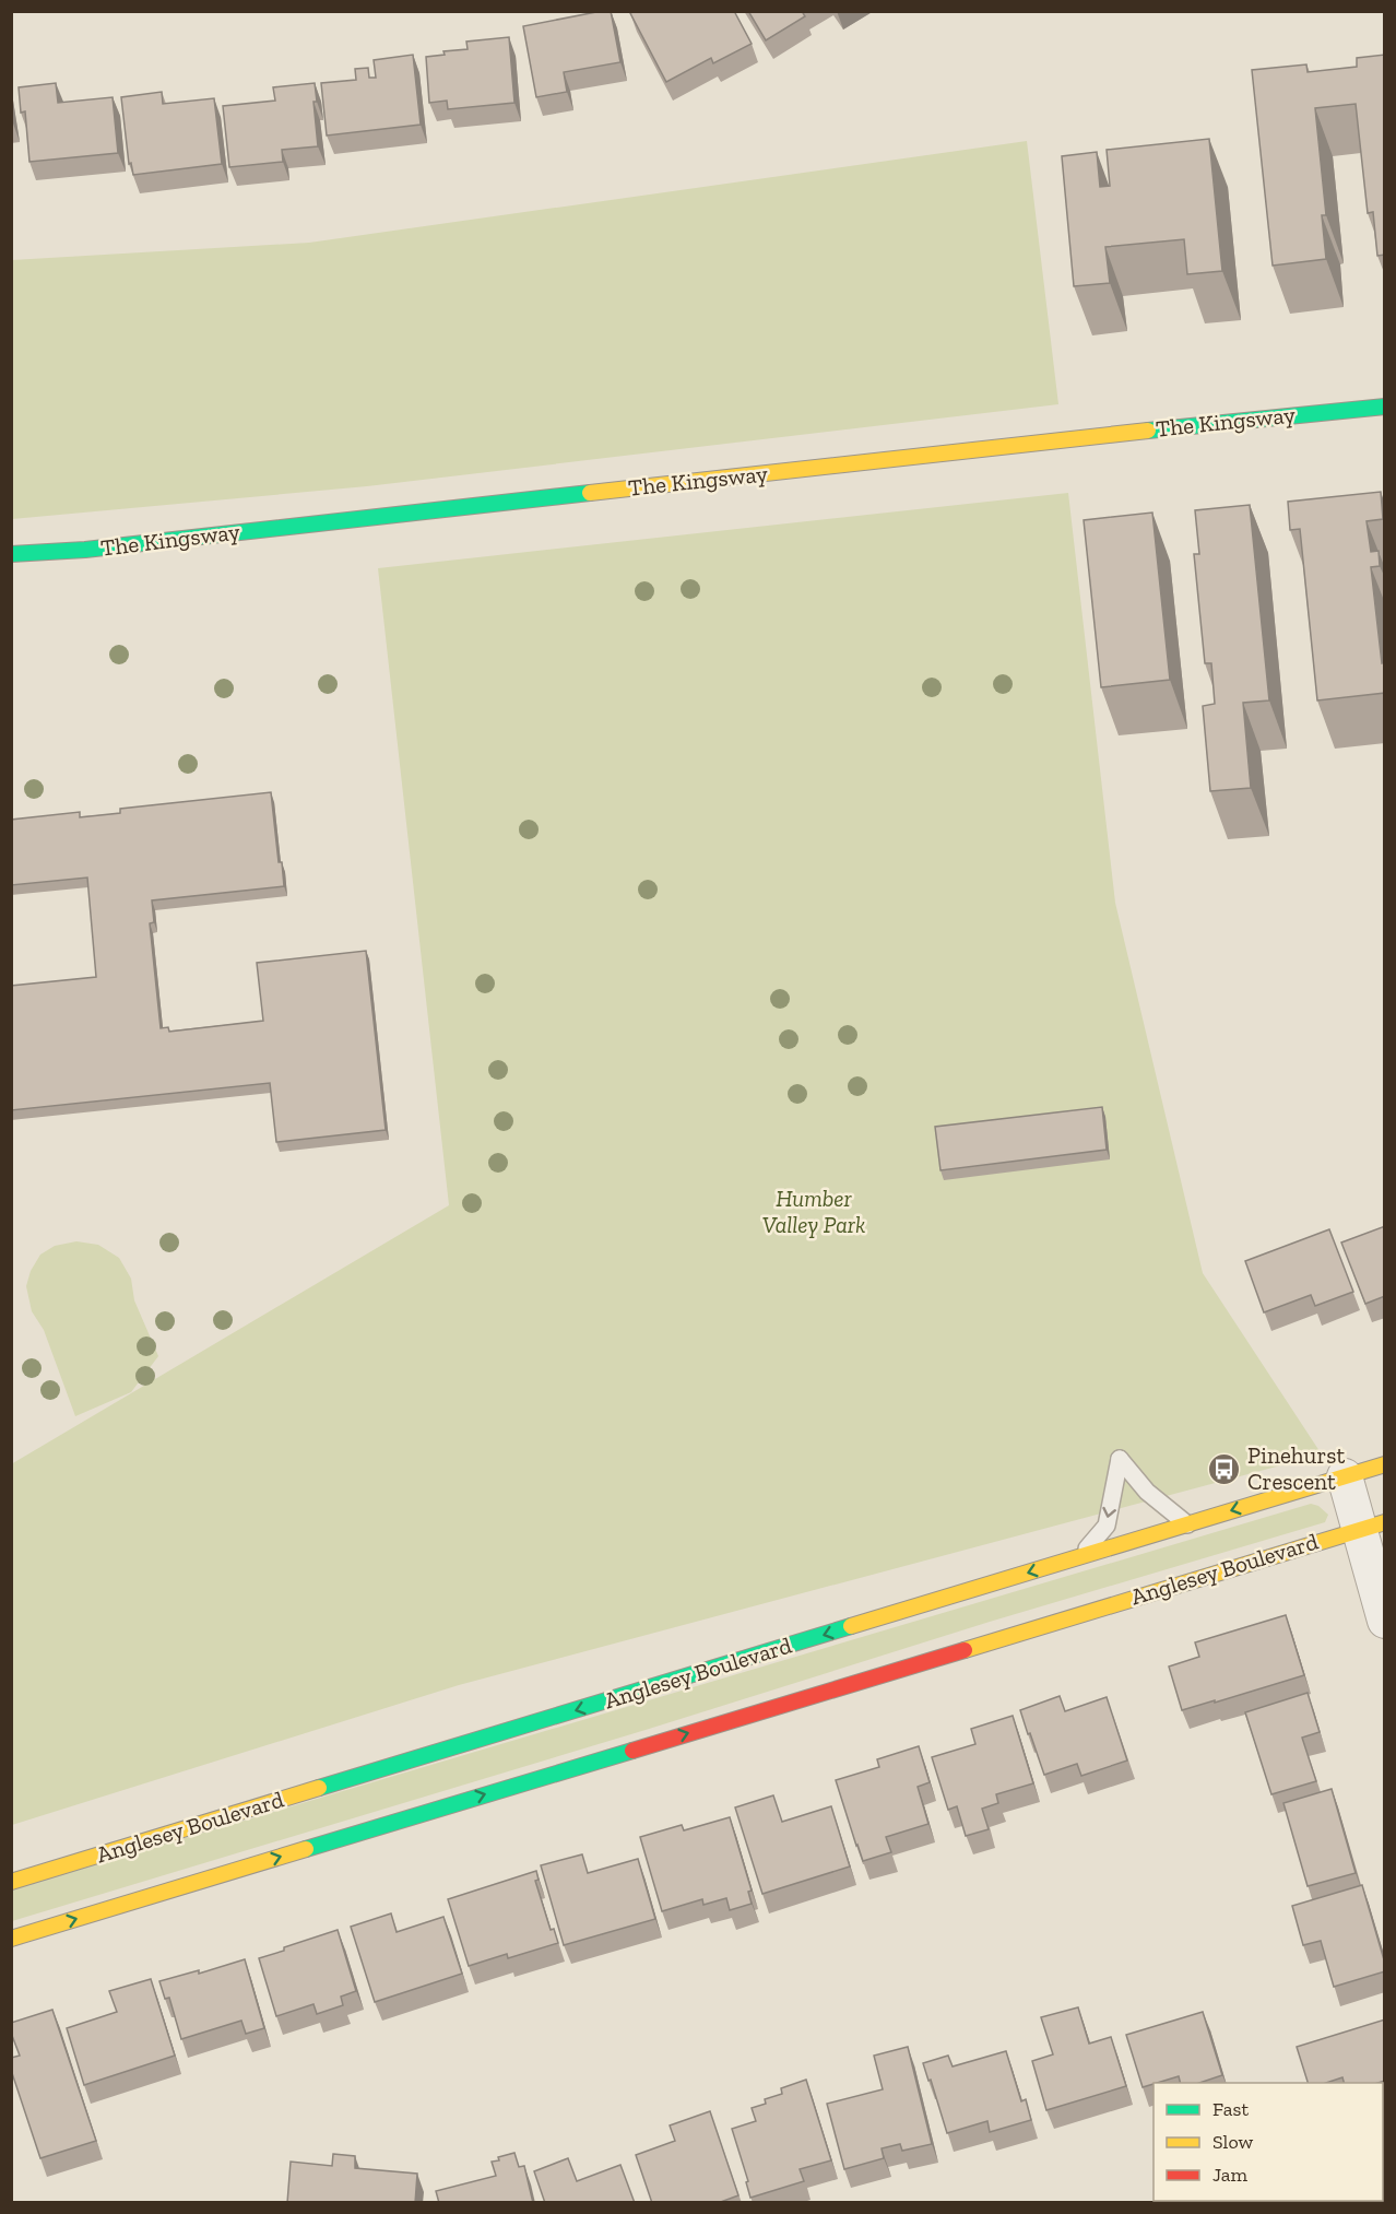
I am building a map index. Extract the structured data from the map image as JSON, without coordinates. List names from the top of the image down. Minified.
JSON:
{"streets":{"street":["The Kingsway","Anglesey Boulevard"]},"parks":["Humber Valley Park"],"places":{"bus stop":["Pinehurst Crescent"]},"legend":["Fast","Slow","Jam"]}
